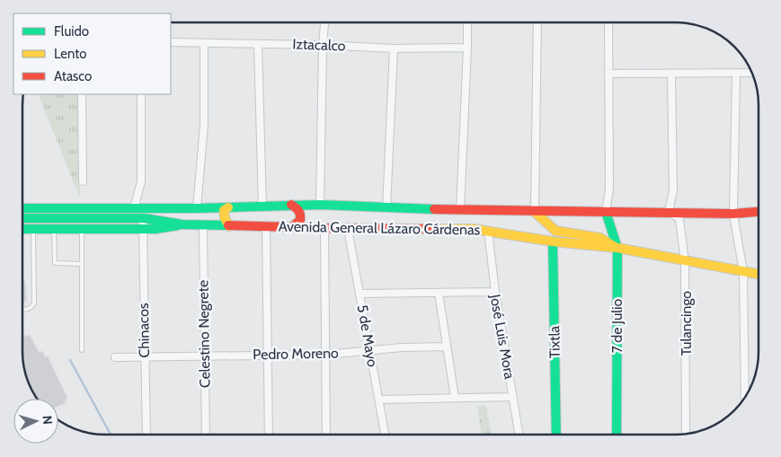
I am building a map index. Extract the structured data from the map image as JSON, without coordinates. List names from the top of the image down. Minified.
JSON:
{"streets":{"street":["Iztacalco","Avenida General Lázaro Cárdenas","Tulancingo","7 de Julio","Chinacos","Celestino Negrete","5 de Mayo","José Luis Mora","Tixtla","Pedro Moreno"]},"crossings":[["Avenida General Lázaro Cárdenas","Tulancingo"],["Avenida General Lázaro Cárdenas","7 de Julio"],["Avenida General Lázaro Cárdenas","Chinacos"],["Avenida General Lázaro Cárdenas","Celestino Negrete"],["Avenida General Lázaro Cárdenas","5 de Mayo"],["Avenida General Lázaro Cárdenas","José Luis Mora"],["Avenida General Lázaro Cárdenas","Tixtla"],["Chinacos","Pedro Moreno"],["Celestino Negrete","Pedro Moreno"],["5 de Mayo","Pedro Moreno"]],"legend":["Fluido","Lento","Atasco"],"north":"right"}
